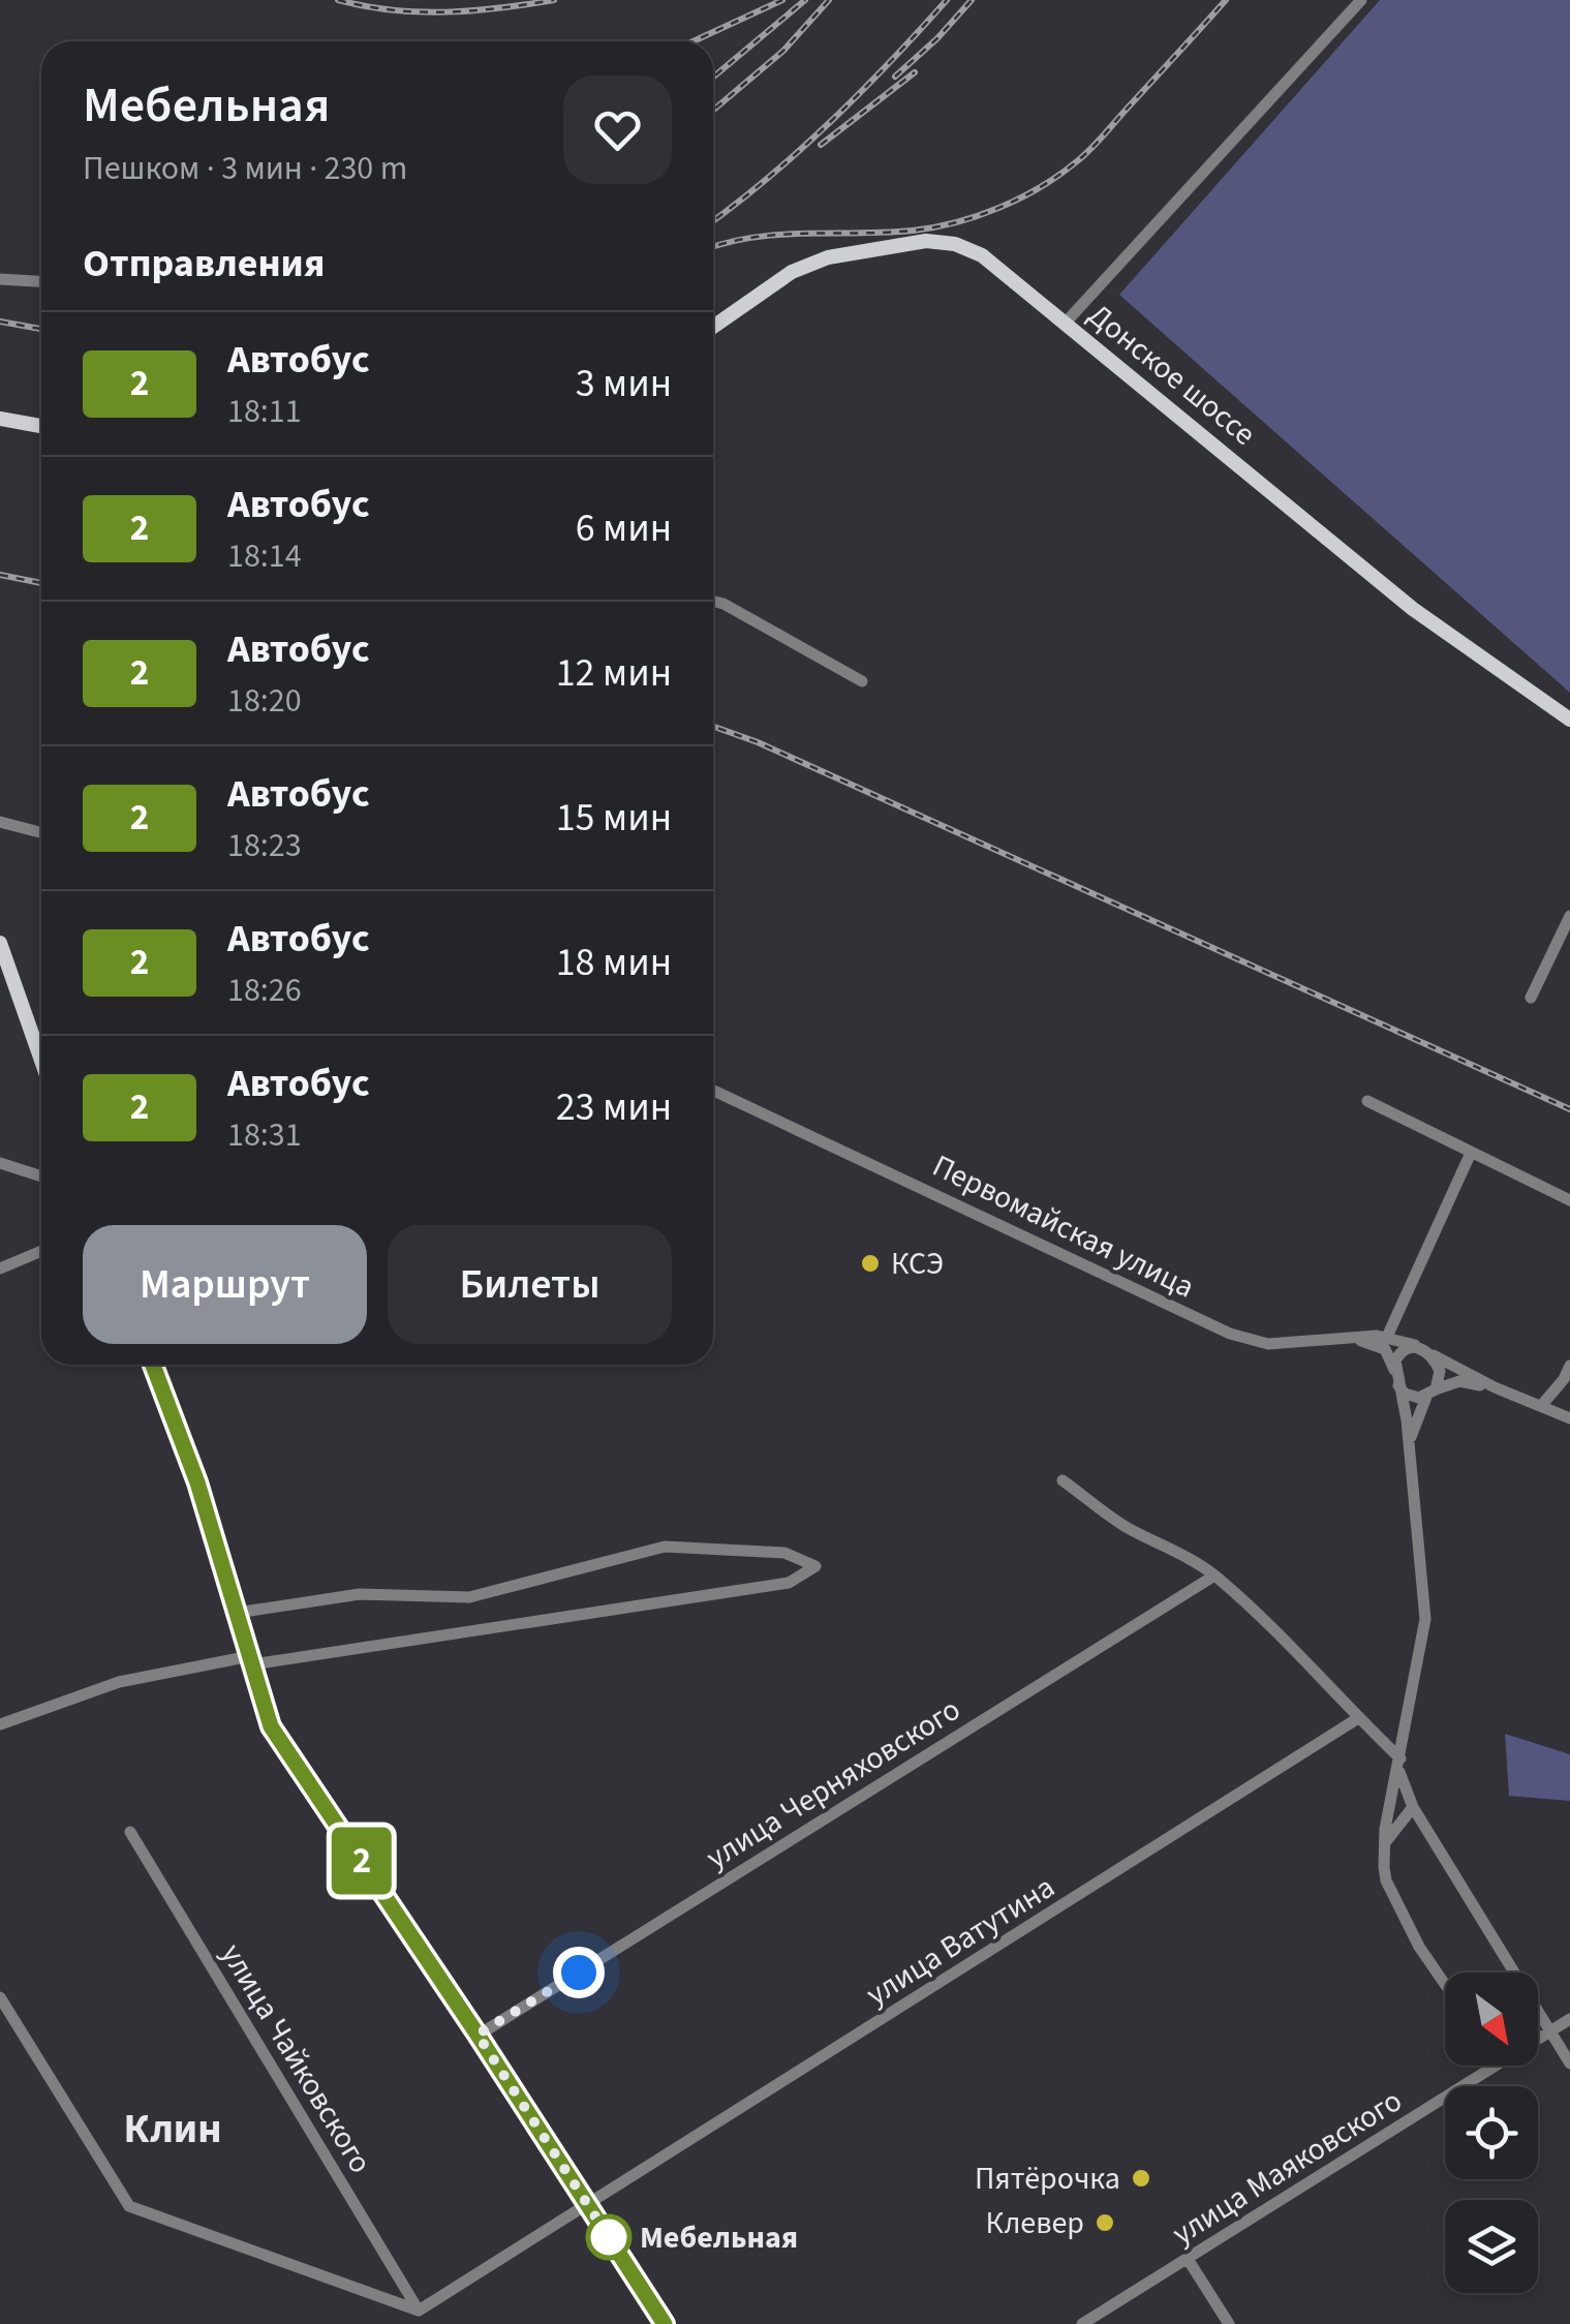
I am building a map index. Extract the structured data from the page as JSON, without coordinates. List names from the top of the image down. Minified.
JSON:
{"streets":{"main road":["Донское шоссе"],"street":["Первомайская улица","улица Черняховского","улица Ватутина","улица Чайковского","улица Маяковского"]},"crossings":[["улица Ватутина","улица Чайковского"]],"districts":["Клин"],"places":["КСЭ","Пятёрочка","Клевер","Мебельная"],"lines":["bus line 2"],"north":"bottom right","page":{"on_map":"2","heading":[["Мебельная","Пешком · 3 мин · 230 m"],"Отправления"],"list":[{"mark":"2","name":"Автобус","note":"18:11","value":"3 мин"},{"mark":"2","name":"Автобус","note":"18:14","value":"6 мин"},{"mark":"2","name":"Автобус","note":"18:20","value":"12 мин"},{"mark":"2","name":"Автобус","note":"18:23","value":"15 мин"},{"mark":"2","name":"Автобус","note":"18:26","value":"18 мин"},{"mark":"2","name":"Автобус","note":"18:31","value":"23 мин"}],"buttons":["Маршрут","Билеты"]}}
